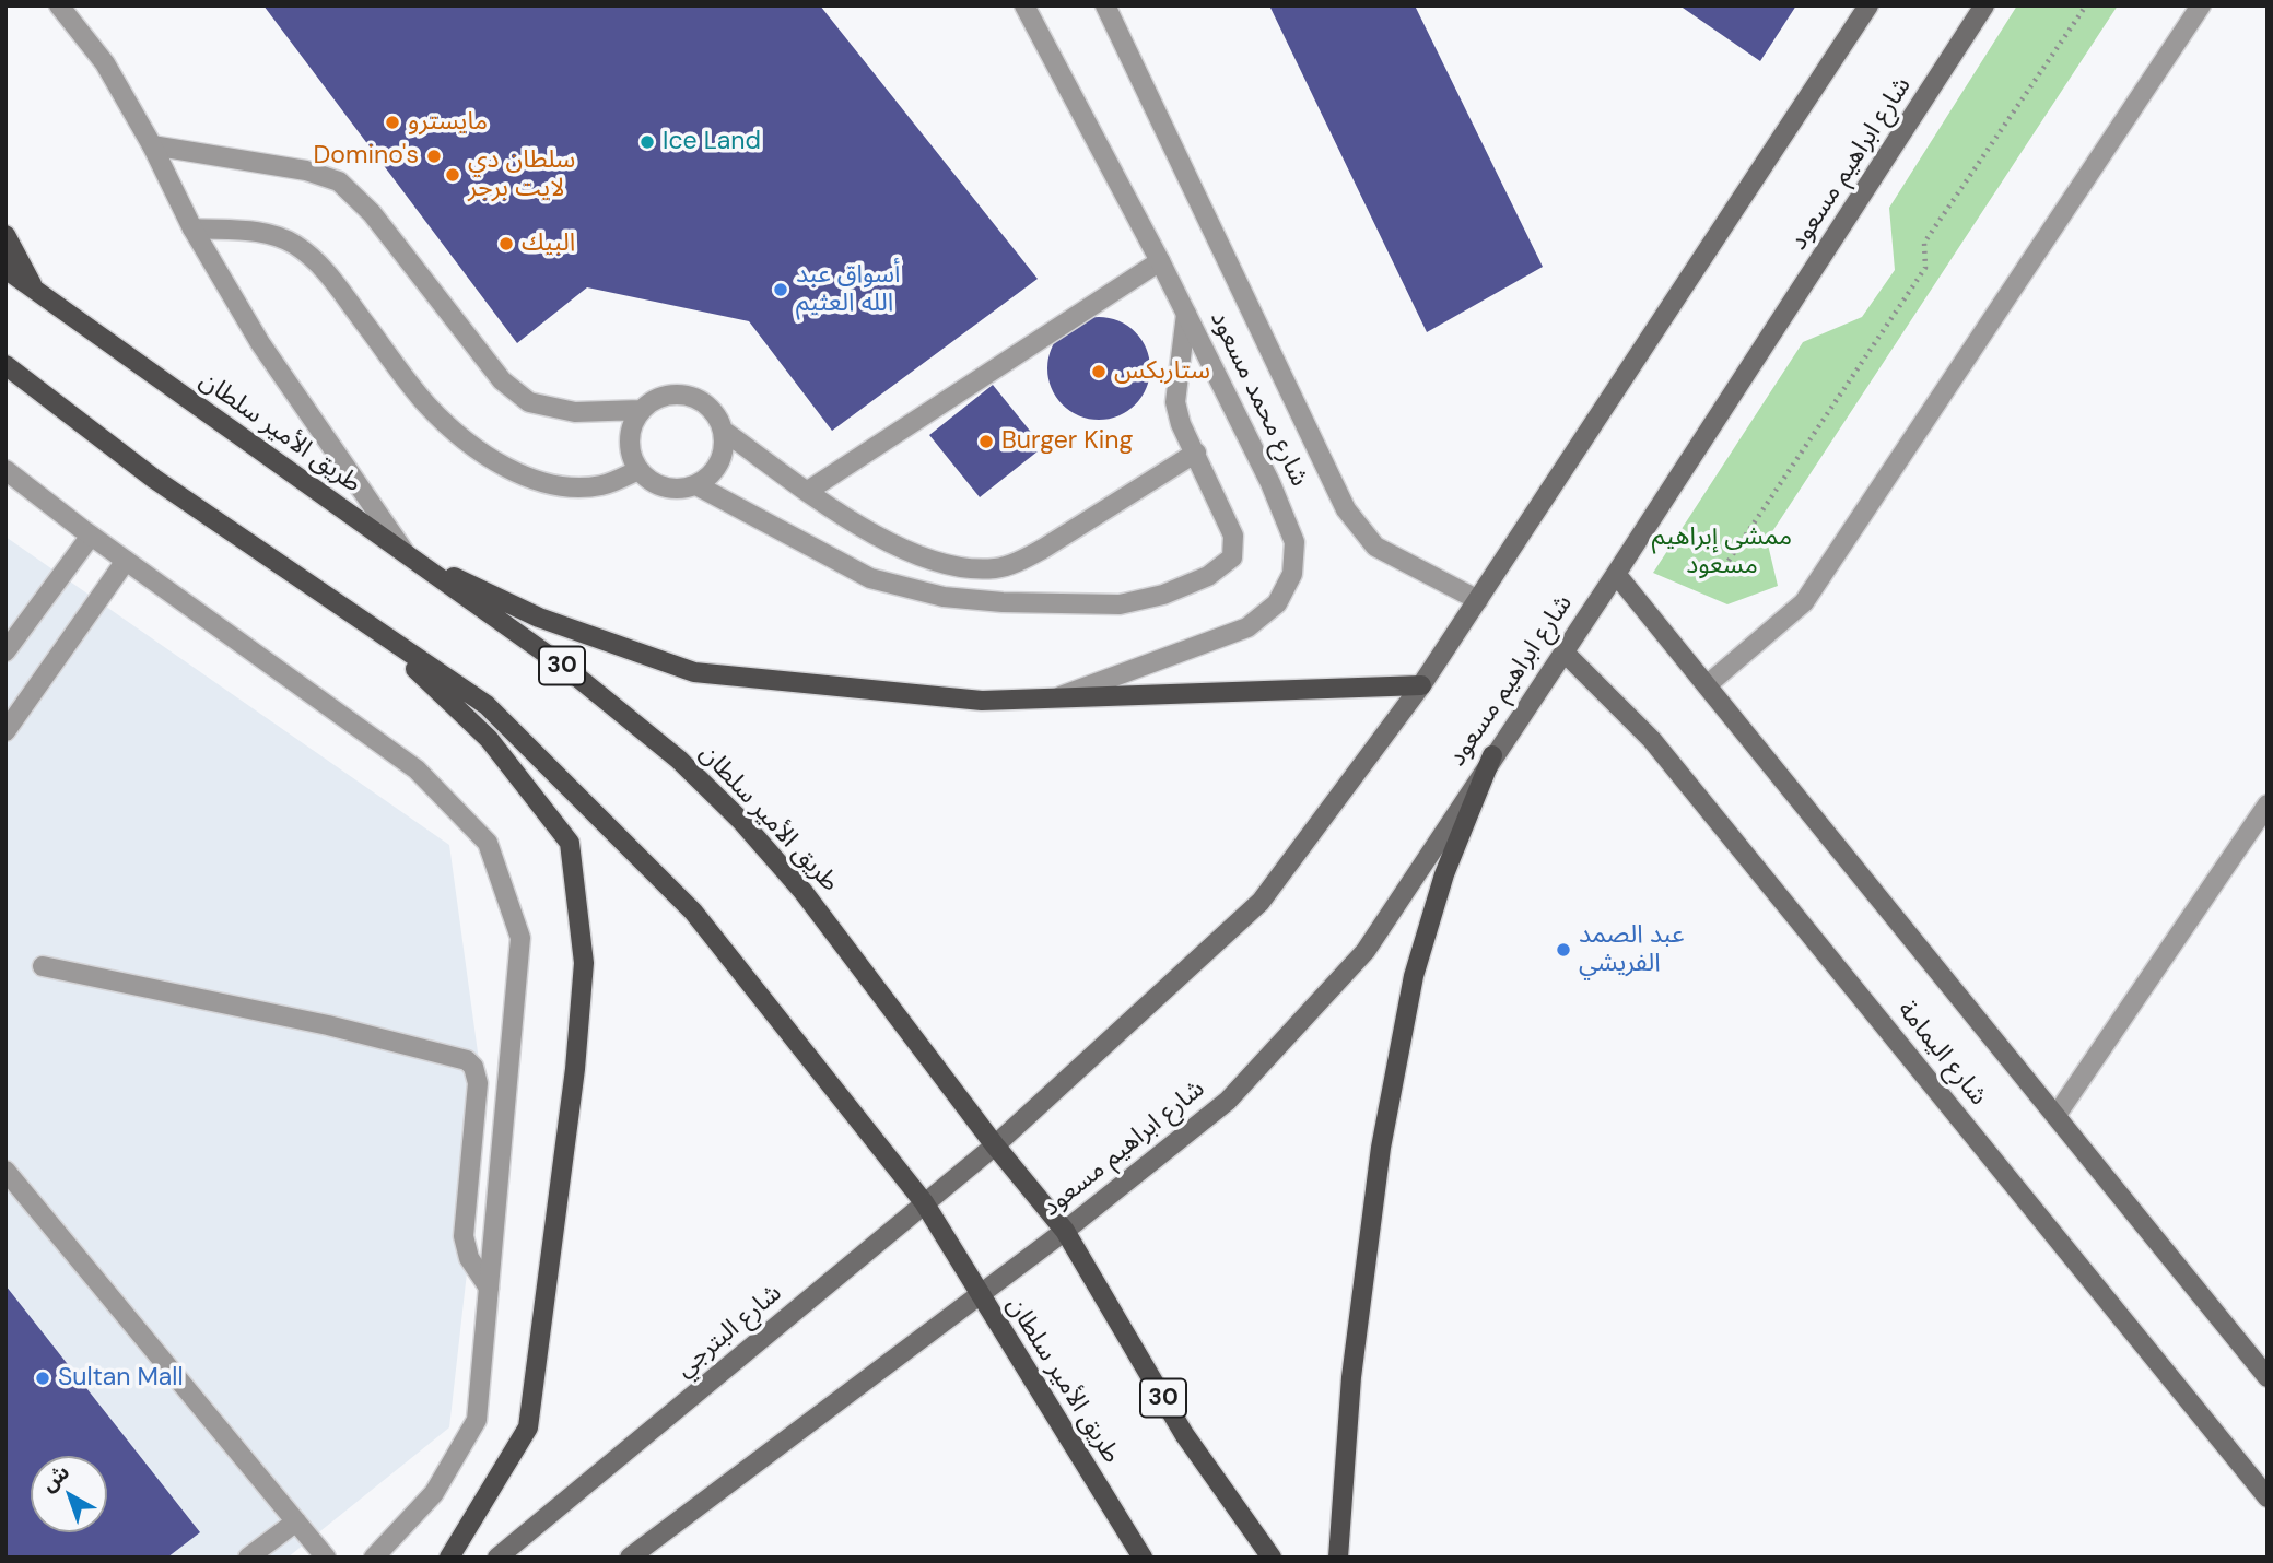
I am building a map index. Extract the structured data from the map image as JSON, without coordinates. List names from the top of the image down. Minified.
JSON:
{"streets":{"main road":["شارع ابراهيم مسعود","طريق الأمير سلطان","30","شارع اليمامة","شارع البترجي"],"street":["شارع محمد مسعود"]},"crossings":[["شارع ابراهيم مسعود","طريق الأمير سلطان"],["شارع ابراهيم مسعود","شارع اليمامة"],["طريق الأمير سلطان","شارع البترجي"]],"parks":["ممشى إبراهيم مسعود"],"places":["مايسترو","Ice Land","Domino's","سلطان دي لايت برجر","البيك","أسواق عبد الله العثيم","ستاربكس","Burger King","عبد الصمد الفريشي","Sultan Mall"],"north":"top left"}
